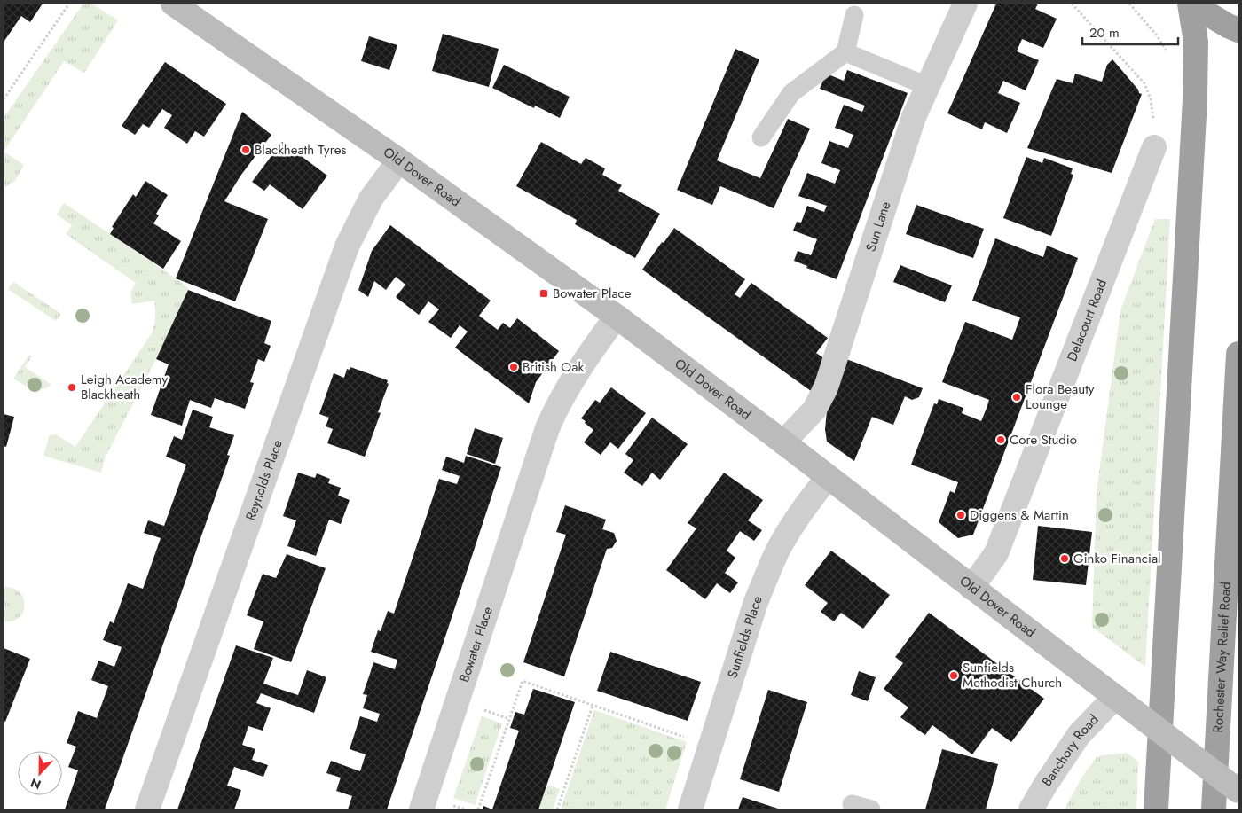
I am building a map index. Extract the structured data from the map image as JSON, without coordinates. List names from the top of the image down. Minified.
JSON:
{"streets":{"highway":["Rochester Way Relief Road"],"main road":["Old Dover Road"],"street":["Sun Lane","Delacourt Road","Reynolds Place","Sunfields Place","Bowater Place","Banchory Road"]},"crossings":[["Old Dover Road","Sun Lane"],["Old Dover Road","Delacourt Road"],["Old Dover Road","Reynolds Place"],["Old Dover Road","Sunfields Place"],["Old Dover Road","Bowater Place"],["Old Dover Road","Banchory Road"]],"places":{"other":["Blackheath Tyres","British Oak","Leigh Academy Blackheath","Flora Beauty Lounge","Core Studio","Diggens & Martin","Ginko Financial","Sunfields Methodist Church"],"transit":["Bowater Place"]},"scale_bar":"20 m","north":"bottom"}
